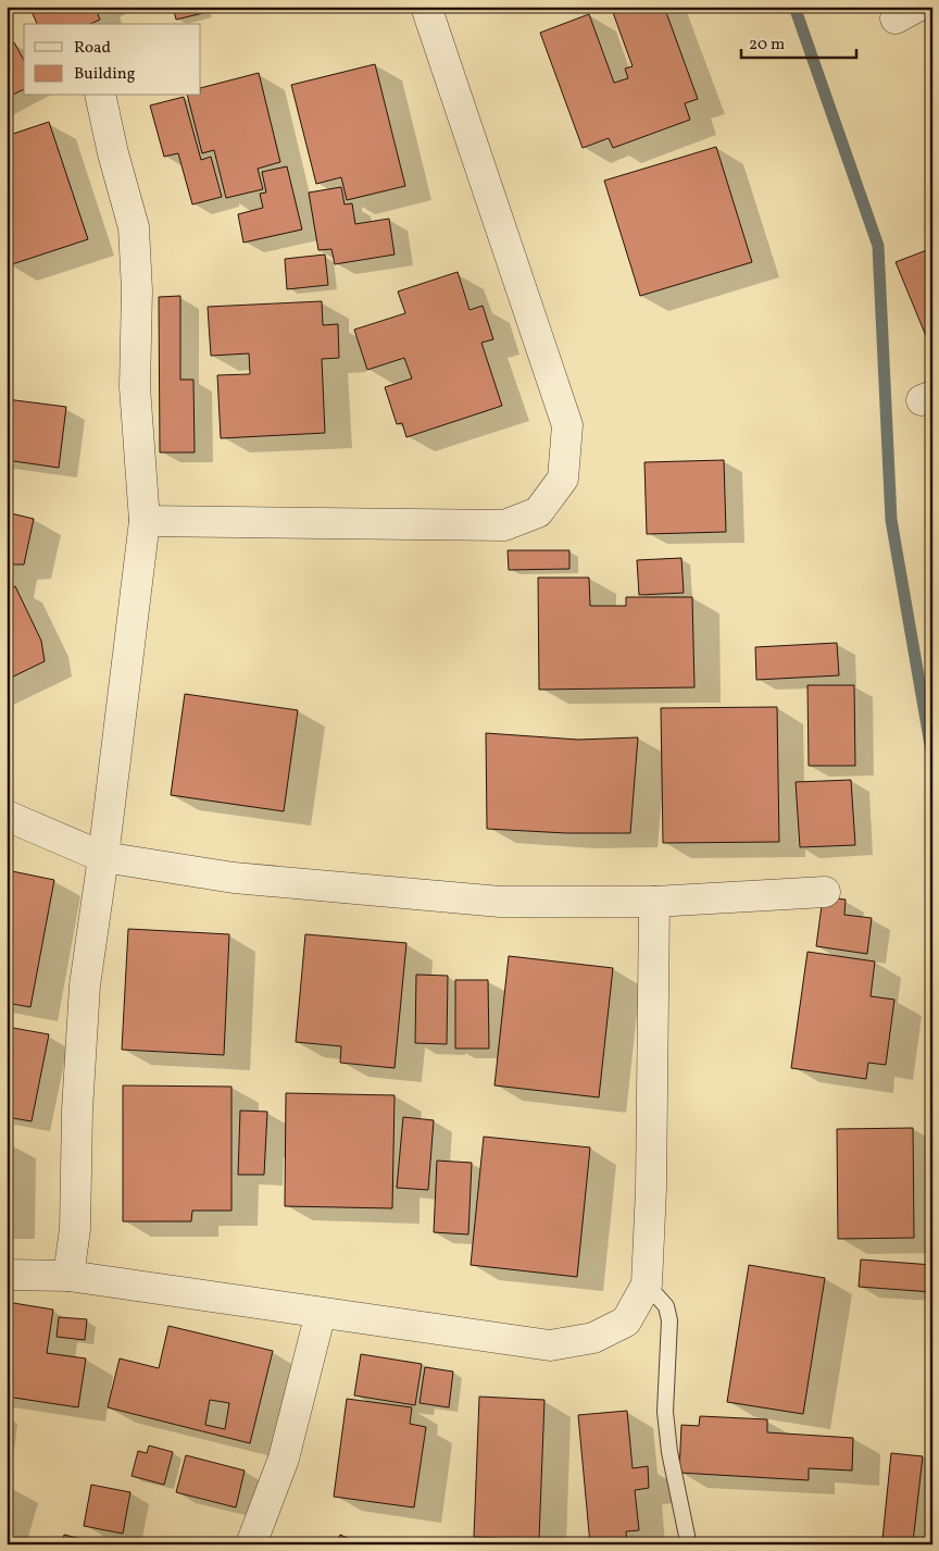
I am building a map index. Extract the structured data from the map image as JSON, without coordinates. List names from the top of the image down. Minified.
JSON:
{"legend":["Road","Building"],"scale_bar":"20 m"}
